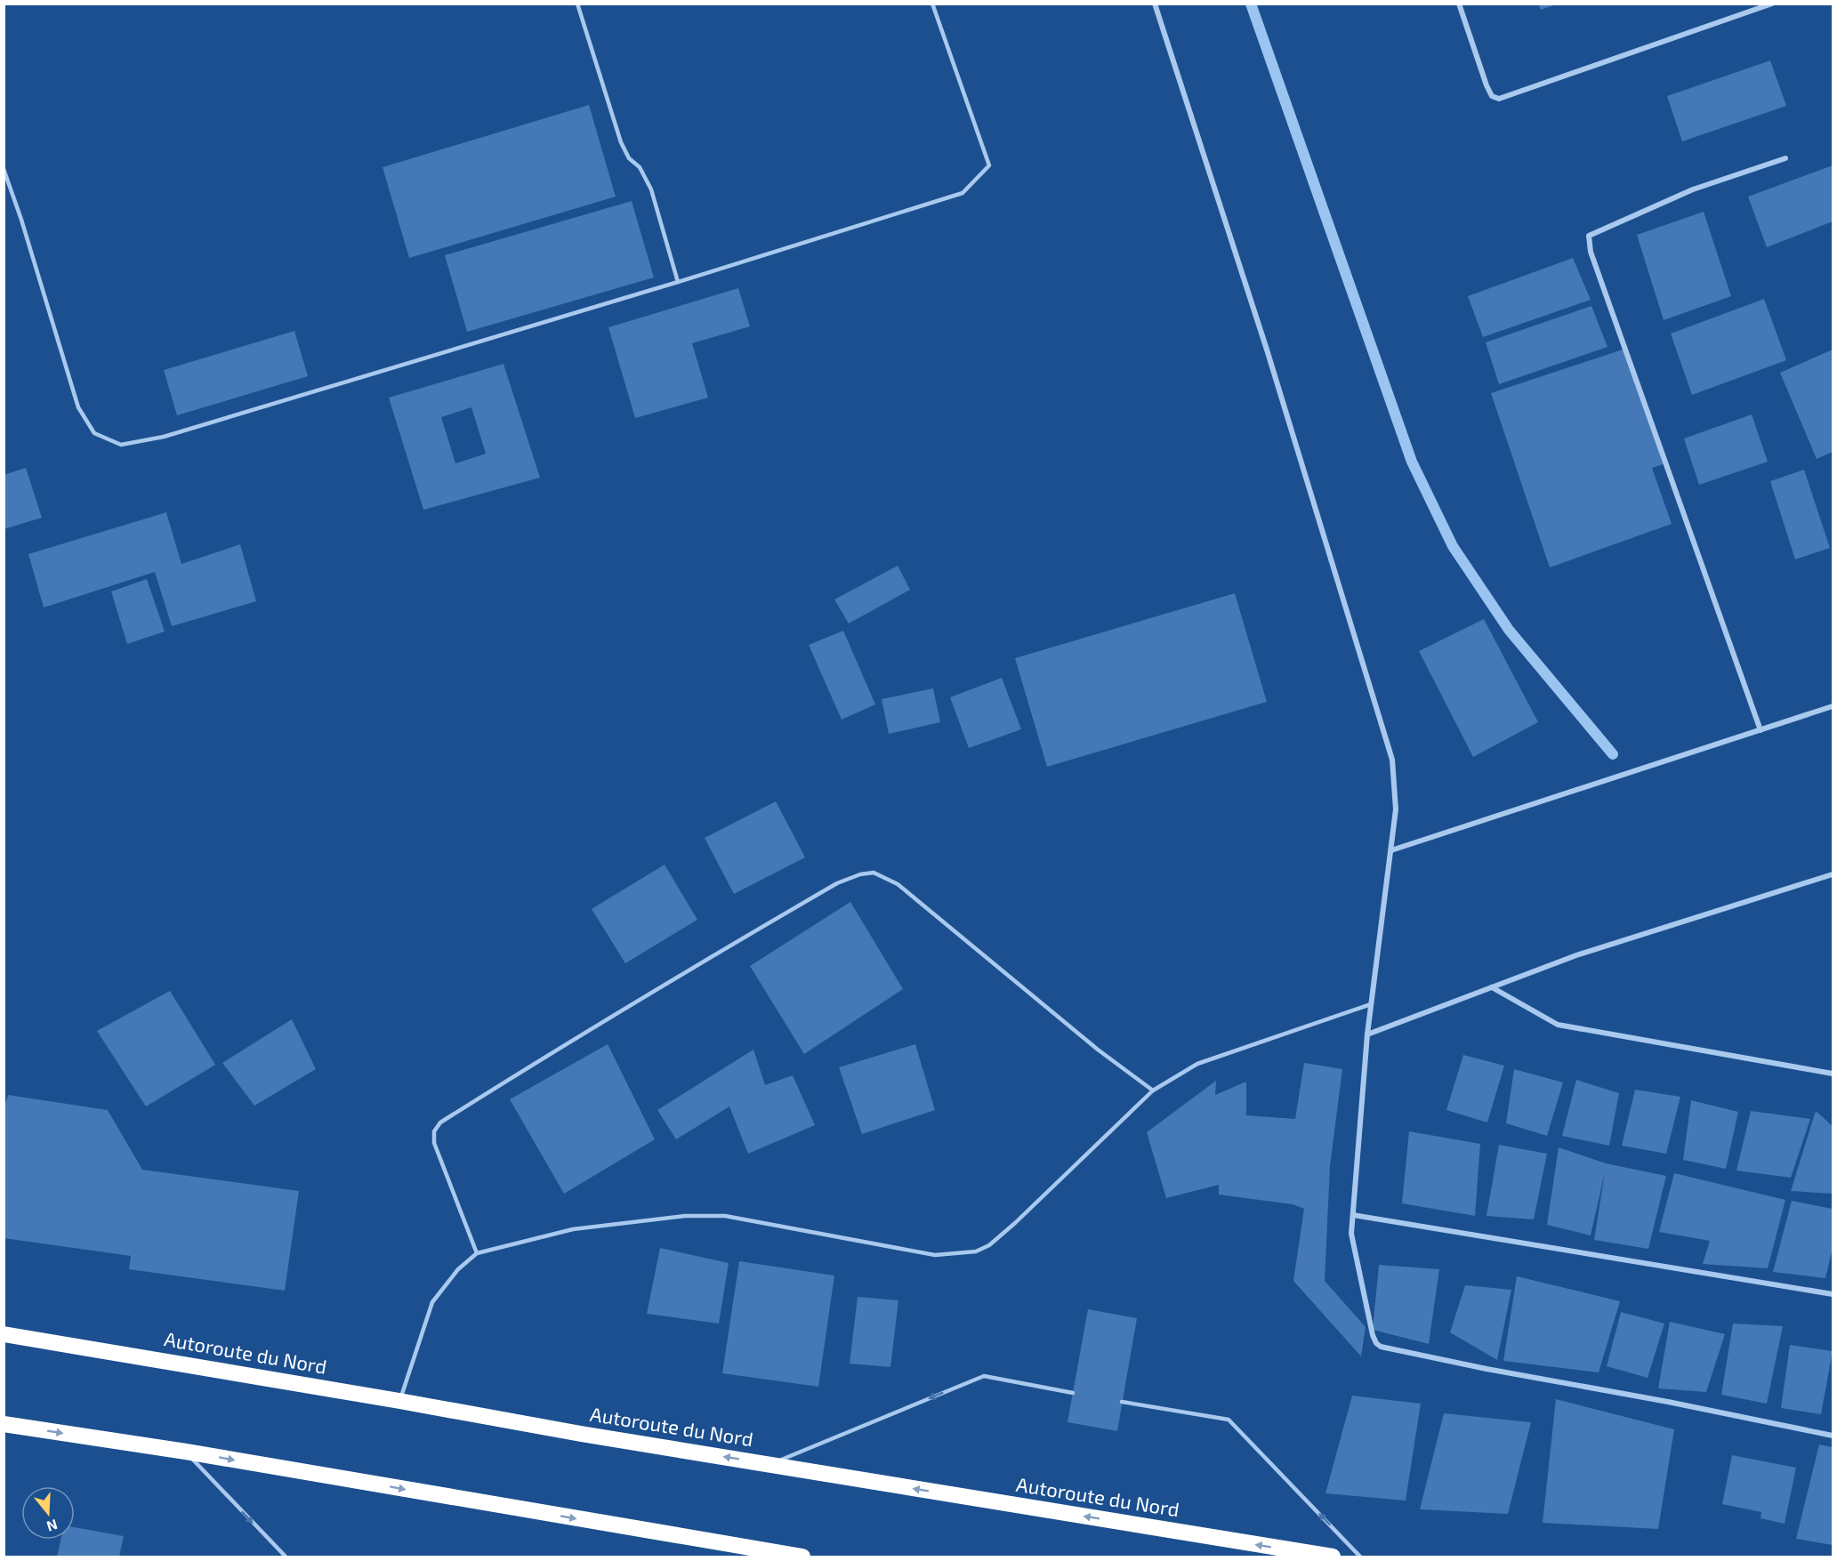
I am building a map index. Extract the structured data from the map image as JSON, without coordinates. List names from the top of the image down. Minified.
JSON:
{"streets":{"highway":["Autoroute du Nord"]},"north":"bottom"}
